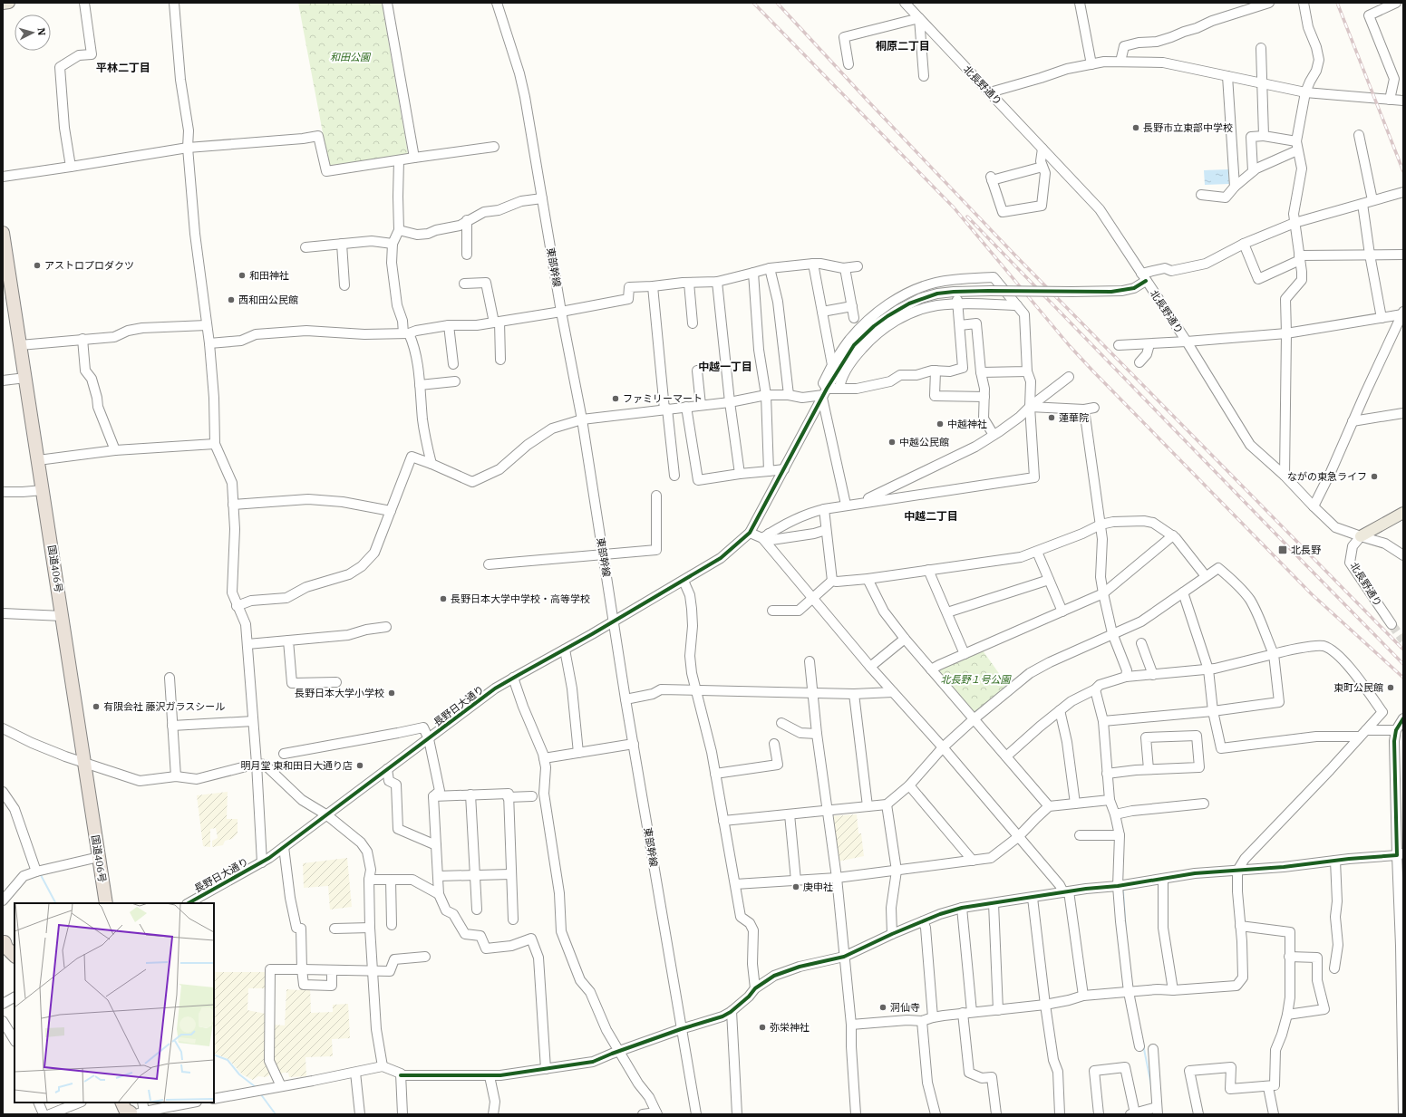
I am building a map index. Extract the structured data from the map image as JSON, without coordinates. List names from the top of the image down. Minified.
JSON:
{"streets":{"highway":["国道406号"],"street":["北長野通り","東部幹線","長野日大通り"]},"crossings":[["北長野通り","長野日大通り"],["東部幹線","長野日大通り"]],"districts":["桐原二丁目","平林二丁目","中越一丁目","中越二丁目"],"parks":["和田公園","北長野１号公園"],"places":{"other":["長野市立東部中学校","アストロプロダクツ","和田神社","西和田公民館","ファミリーマート","蓮華院","中越神社","中越公民館","ながの東急ライフ","長野日本大学中学校・高等学校","東町公民館","長野日本大学小学校","有限会社 藤沢ガラスシール","明月堂 東和田日大通り店","庚申社","洞仙寺","弥栄神社"],"transit":["北長野"]},"north":"right"}
